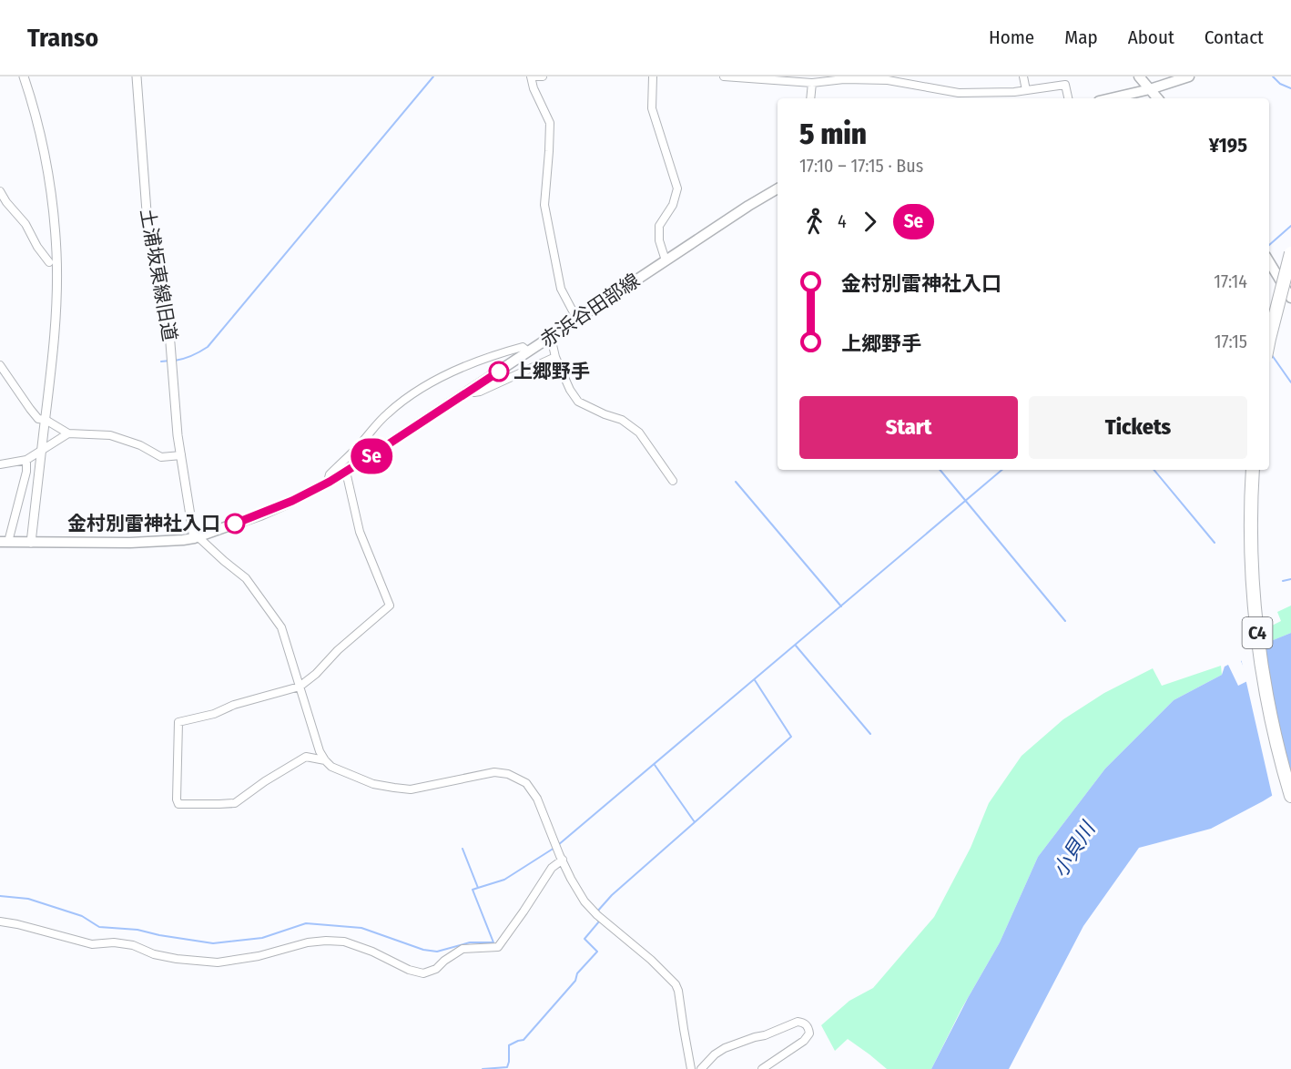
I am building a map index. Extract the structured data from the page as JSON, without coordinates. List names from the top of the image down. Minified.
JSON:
{"streets":{"highway":["C4"],"main road":["赤浜谷田部線"],"street":["土浦坂東線旧道"]},"crossings":[["土浦坂東線旧道","赤浜谷田部線"]],"water":["小貝川"],"places":["上郷野手","金村別雷神社入口"],"lines":["bus line Se"],"page":{"header":"Transo","nav":["Home","Map","About","Contact"],"on_map":"Se","heading":["5 min","17:10 – 17:15 · Bus","¥195"],"legs":["4","Se"],"list":[{"name":"金村別雷神社入口","value":"17:14"},{"name":"上郷野手","value":"17:15"}],"buttons":["Start","Tickets"]}}
